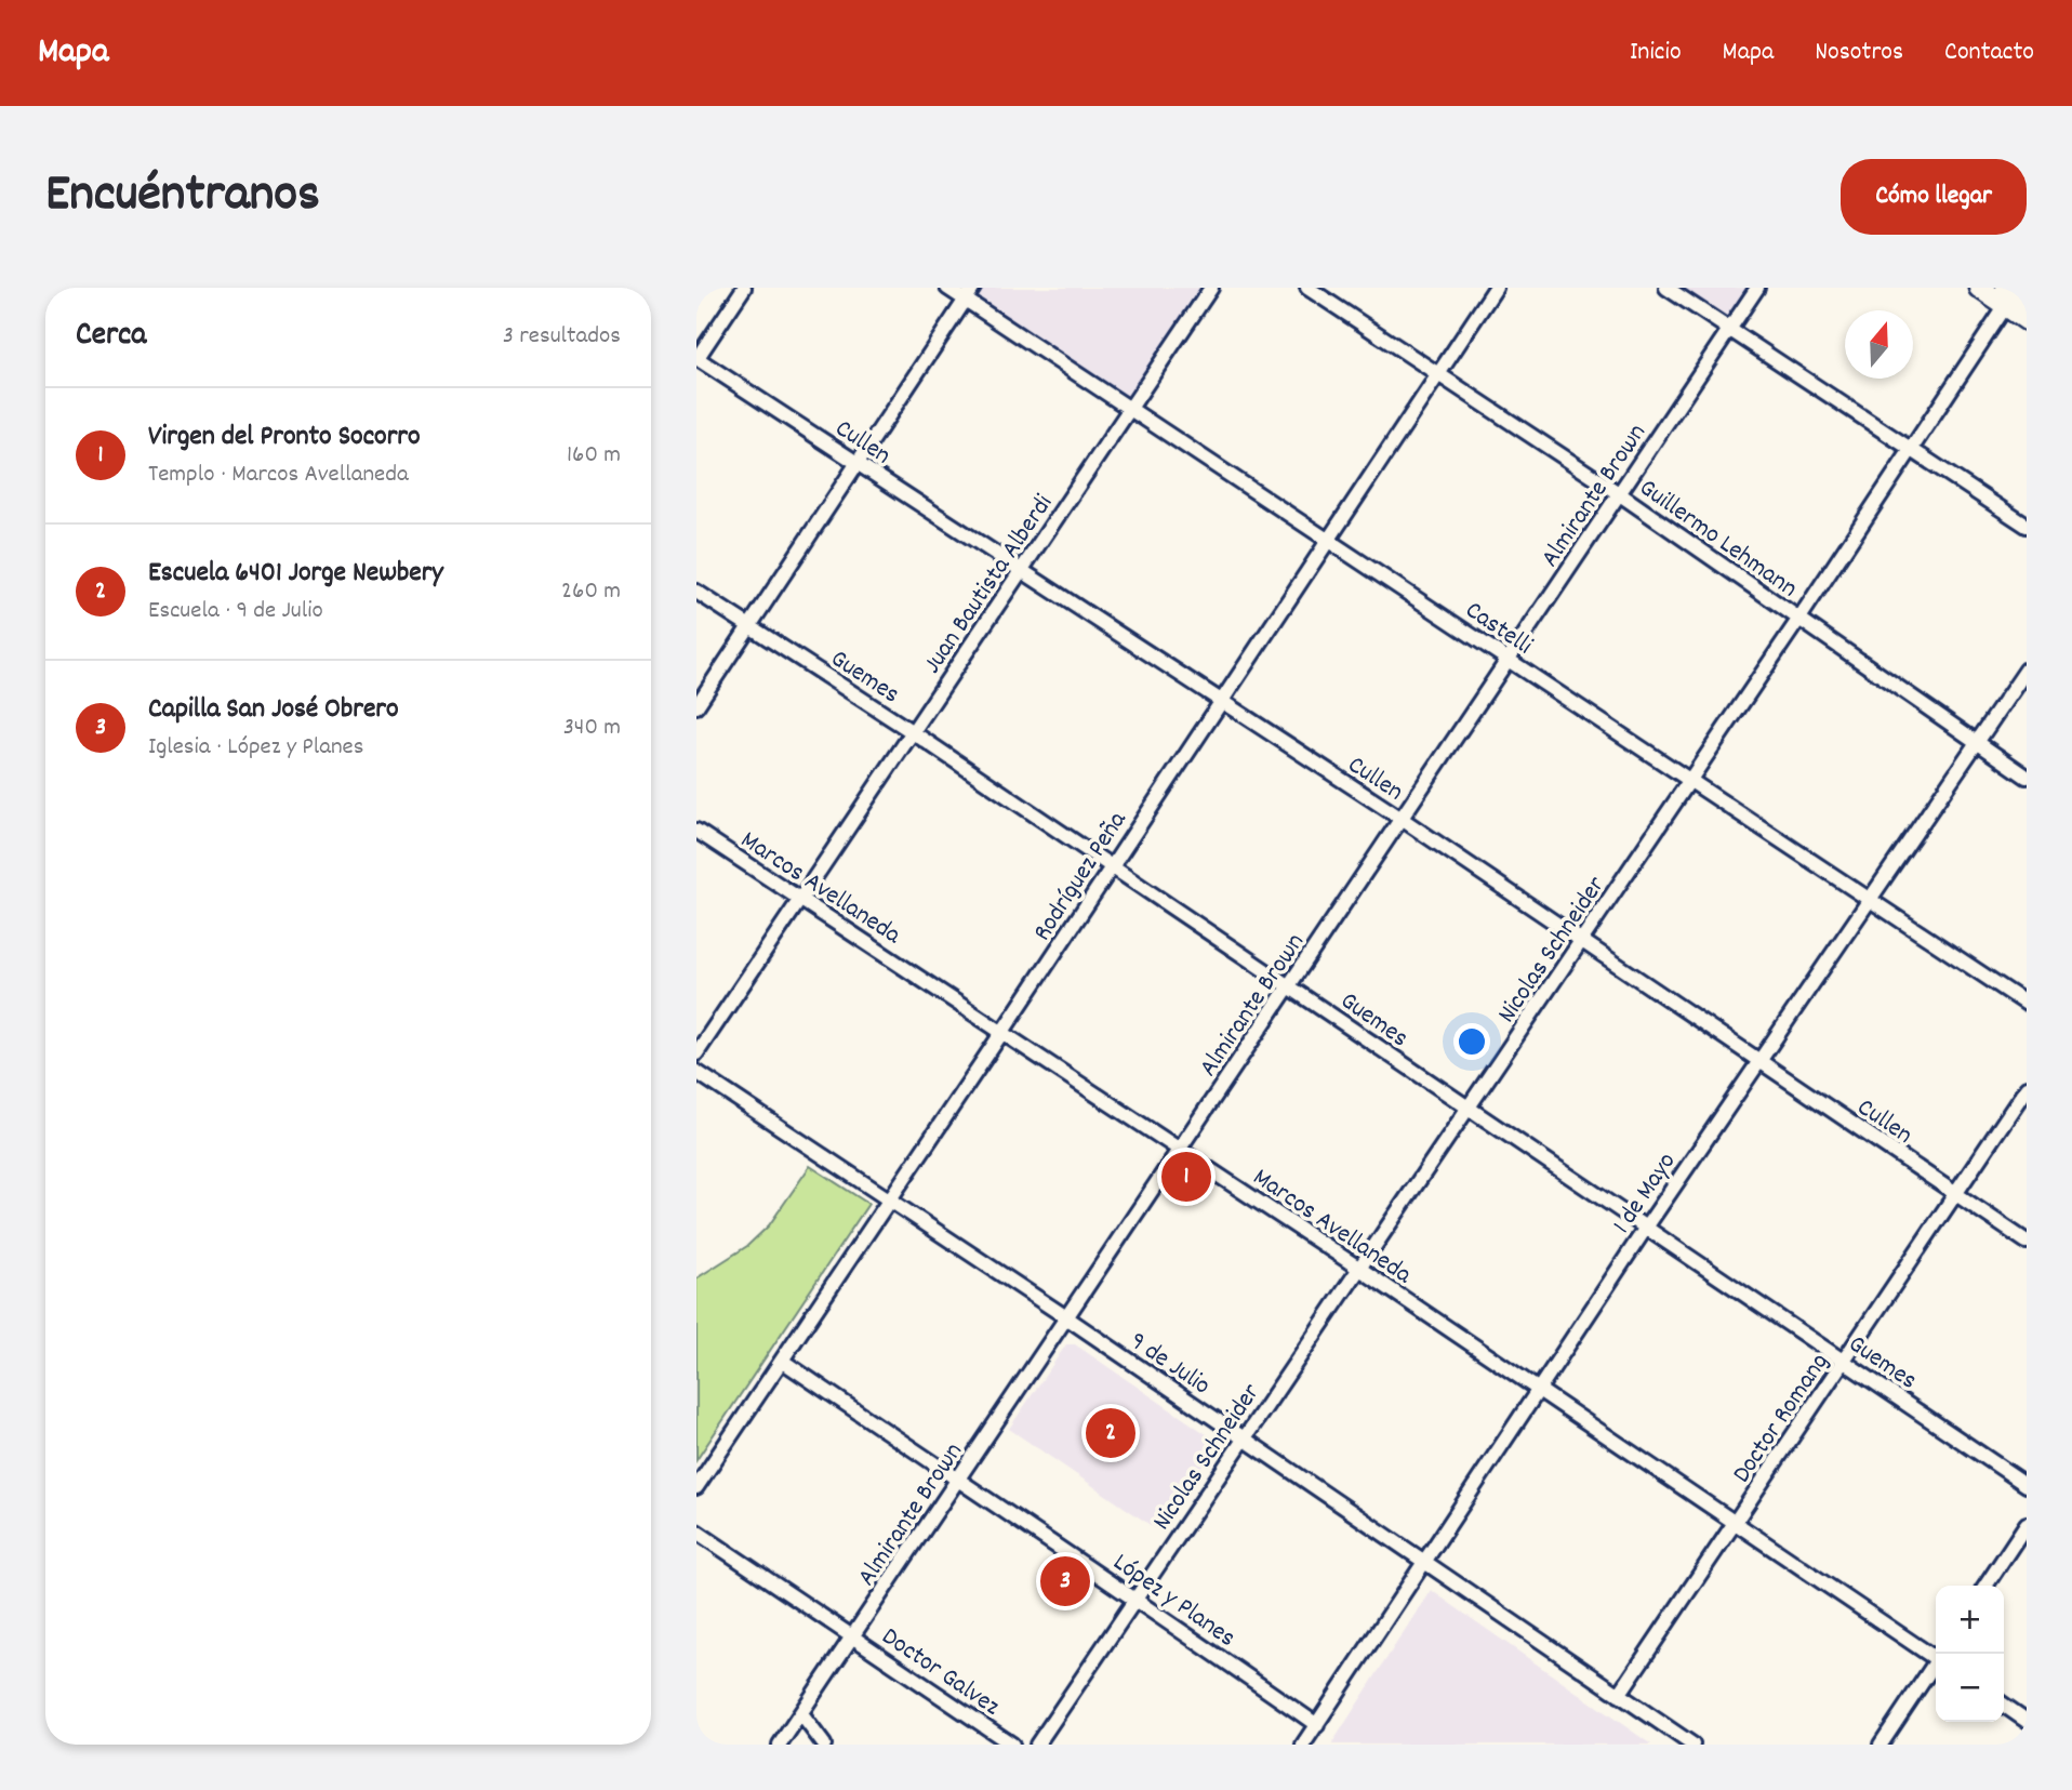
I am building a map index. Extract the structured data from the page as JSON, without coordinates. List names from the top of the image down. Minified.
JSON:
{"streets":{"street":["Cullen","Almirante Brown","Guillermo Lehmann","Juan Bautista Alberdi","Castelli","Guemes","Rodríguez Peña","Marcos Avellaneda","Nicolas Schneider","1 de Mayo","9 de Julio","Doctor Romang","López y Planes","Doctor Galvez"]},"crossings":[["Cullen","Almirante Brown"],["Cullen","Juan Bautista Alberdi"],["Cullen","Rodríguez Peña"],["Cullen","Nicolas Schneider"],["Cullen","1 de Mayo"],["Cullen","Doctor Romang"],["Almirante Brown","Guillermo Lehmann"],["Almirante Brown","Castelli"],["Almirante Brown","Guemes"],["Almirante Brown","Marcos Avellaneda"],["Almirante Brown","9 de Julio"],["Almirante Brown","López y Planes"],["Almirante Brown","Doctor Galvez"],["Guillermo Lehmann","Rodríguez Peña"],["Guillermo Lehmann","Nicolas Schneider"],["Guillermo Lehmann","1 de Mayo"],["Juan Bautista Alberdi","Castelli"],["Juan Bautista Alberdi","Guemes"],["Juan Bautista Alberdi","Marcos Avellaneda"],["Castelli","Rodríguez Peña"],["Castelli","Nicolas Schneider"],["Castelli","1 de Mayo"],["Guemes","Rodríguez Peña"],["Guemes","Nicolas Schneider"],["Guemes","1 de Mayo"],["Guemes","Doctor Romang"],["Rodríguez Peña","Marcos Avellaneda"],["Rodríguez Peña","9 de Julio"],["Rodríguez Peña","López y Planes"],["Marcos Avellaneda","Nicolas Schneider"],["Marcos Avellaneda","1 de Mayo"],["Marcos Avellaneda","Doctor Romang"],["Nicolas Schneider","9 de Julio"],["Nicolas Schneider","López y Planes"],["1 de Mayo","9 de Julio"],["1 de Mayo","López y Planes"],["9 de Julio","Doctor Romang"]],"north":"top","page":{"header":"Mapa","nav":["Inicio","Mapa","Nosotros","Contacto"],"title":"Encuéntranos","buttons":"Cómo llegar","heading":["Cerca","3 resultados"],"list":[{"mark":"1","name":"Virgen del Pronto Socorro","note":"Templo · Marcos Avellaneda","value":"160 m"},{"mark":"2","name":"Escuela 6401 Jorge Newbery","note":"Escuela · 9 de Julio","value":"260 m"},{"mark":"3","name":"Capilla San José Obrero","note":"Iglesia · López y Planes","value":"340 m"}],"pins":["1","2","3"],"map_buttons":["+","−"]}}
